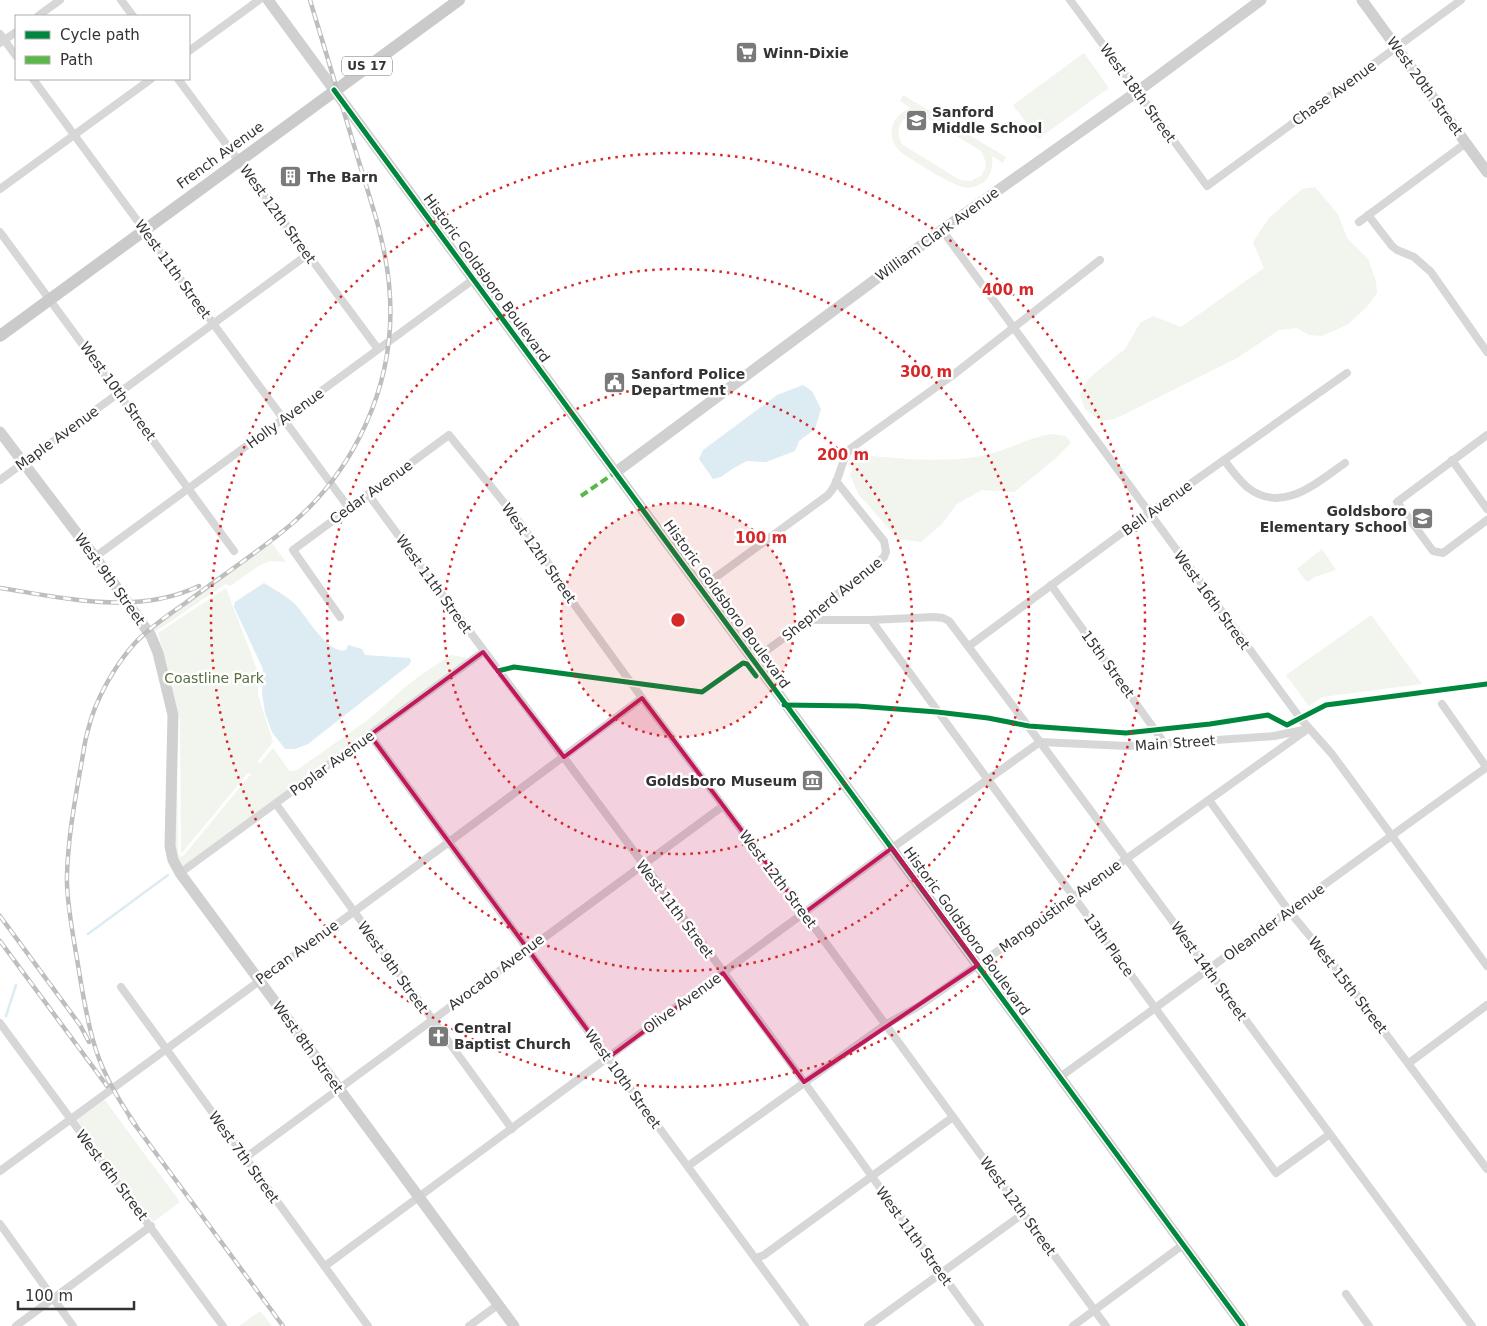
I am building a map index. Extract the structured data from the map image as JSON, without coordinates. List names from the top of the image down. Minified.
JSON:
{"streets":{"main road":["US 17","French Avenue"],"street":["West 20th Street","West 18th Street","Chase Avenue","West 12th Street","William Clark Avenue","West 11th Street","Historic Goldsboro Boulevard","West 10th Street","Holly Avenue","Maple Avenue","Cedar Avenue","Bell Avenue","West 9th Street","Shepherd Avenue","West 16th Street","15th Street","Main Street","Poplar Avenue","Mangoustine Avenue","Oleander Avenue","13th Place","Pecan Avenue","West 14th Street","Avocado Avenue","West 15th Street","Olive Avenue","West 8th Street","West 7th Street","West 6th Street"]},"crossings":[["West 20th Street","Chase Avenue"],["West 18th Street","Chase Avenue"],["West 18th Street","William Clark Avenue"],["French Avenue","West 12th Street"],["French Avenue","West 11th Street"],["French Avenue","Historic Goldsboro Boulevard"],["French Avenue","West 10th Street"],["West 12th Street","Holly Avenue"],["West 12th Street","Maple Avenue"],["West 12th Street","Cedar Avenue"],["West 12th Street","Mangoustine Avenue"],["West 12th Street","Pecan Avenue"],["West 12th Street","Avocado Avenue"],["West 12th Street","Olive Avenue"],["William Clark Avenue","Historic Goldsboro Boulevard"],["William Clark Avenue","West 16th Street"],["West 11th Street","Holly Avenue"],["West 11th Street","Maple Avenue"],["West 11th Street","Cedar Avenue"],["West 11th Street","Poplar Avenue"],["West 11th Street","Mangoustine Avenue"],["West 11th Street","Pecan Avenue"],["West 11th Street","Avocado Avenue"],["West 11th Street","Olive Avenue"],["Historic Goldsboro Boulevard","Holly Avenue"],["Historic Goldsboro Boulevard","Shepherd Avenue"],["Historic Goldsboro Boulevard","Mangoustine Avenue"],["Historic Goldsboro Boulevard","Oleander Avenue"],["Historic Goldsboro Boulevard","Olive Avenue"],["West 10th Street","Holly Avenue"],["West 10th Street","Maple Avenue"],["West 10th Street","Poplar Avenue"],["West 10th Street","Mangoustine Avenue"],["West 10th Street","Pecan Avenue"],["West 10th Street","Avocado Avenue"],["West 10th Street","Olive Avenue"],["Holly Avenue","West 9th Street"],["Maple Avenue","West 9th Street"],["Bell Avenue","West 16th Street"],["Bell Avenue","15th Street"],["Bell Avenue","West 14th Street"],["West 9th Street","Poplar Avenue"],["West 9th Street","Pecan Avenue"],["West 9th Street","Avocado Avenue"],["West 9th Street","Olive Avenue"],["West 9th Street","West 8th Street"],["West 16th Street","Main Street"],["West 16th Street","Mangoustine Avenue"],["West 16th Street","Oleander Avenue"],["15th Street","Main Street"],["Main Street","Mangoustine Avenue"],["Main Street","West 14th Street"],["Main Street","Olive Avenue"],["Poplar Avenue","West 8th Street"],["Mangoustine Avenue","13th Place"],["Mangoustine Avenue","West 14th Street"],["Mangoustine Avenue","West 15th Street"],["Oleander Avenue","13th Place"],["Oleander Avenue","West 14th Street"],["Oleander Avenue","West 15th Street"],["13th Place","West 14th Street"],["13th Place","Olive Avenue"],["Pecan Avenue","West 8th Street"],["Pecan Avenue","West 7th Street"],["Pecan Avenue","West 6th Street"],["West 14th Street","Olive Avenue"],["Avocado Avenue","West 8th Street"],["Avocado Avenue","West 7th Street"],["Olive Avenue","West 8th Street"],["Olive Avenue","West 7th Street"]],"parks":["Coastline Park"],"places":{"supermarket":["Winn-Dixie"],"school or university":["Sanford Middle School","Goldsboro Elementary School"],"building":["The Barn"],"public building":["Sanford Police Department"],"museum":["Goldsboro Museum"],"church":["Central Baptist Church"]},"legend":["Cycle path","Path"],"scale_bar":"100 m","rings":["400 m","300 m","200 m","100 m"]}
